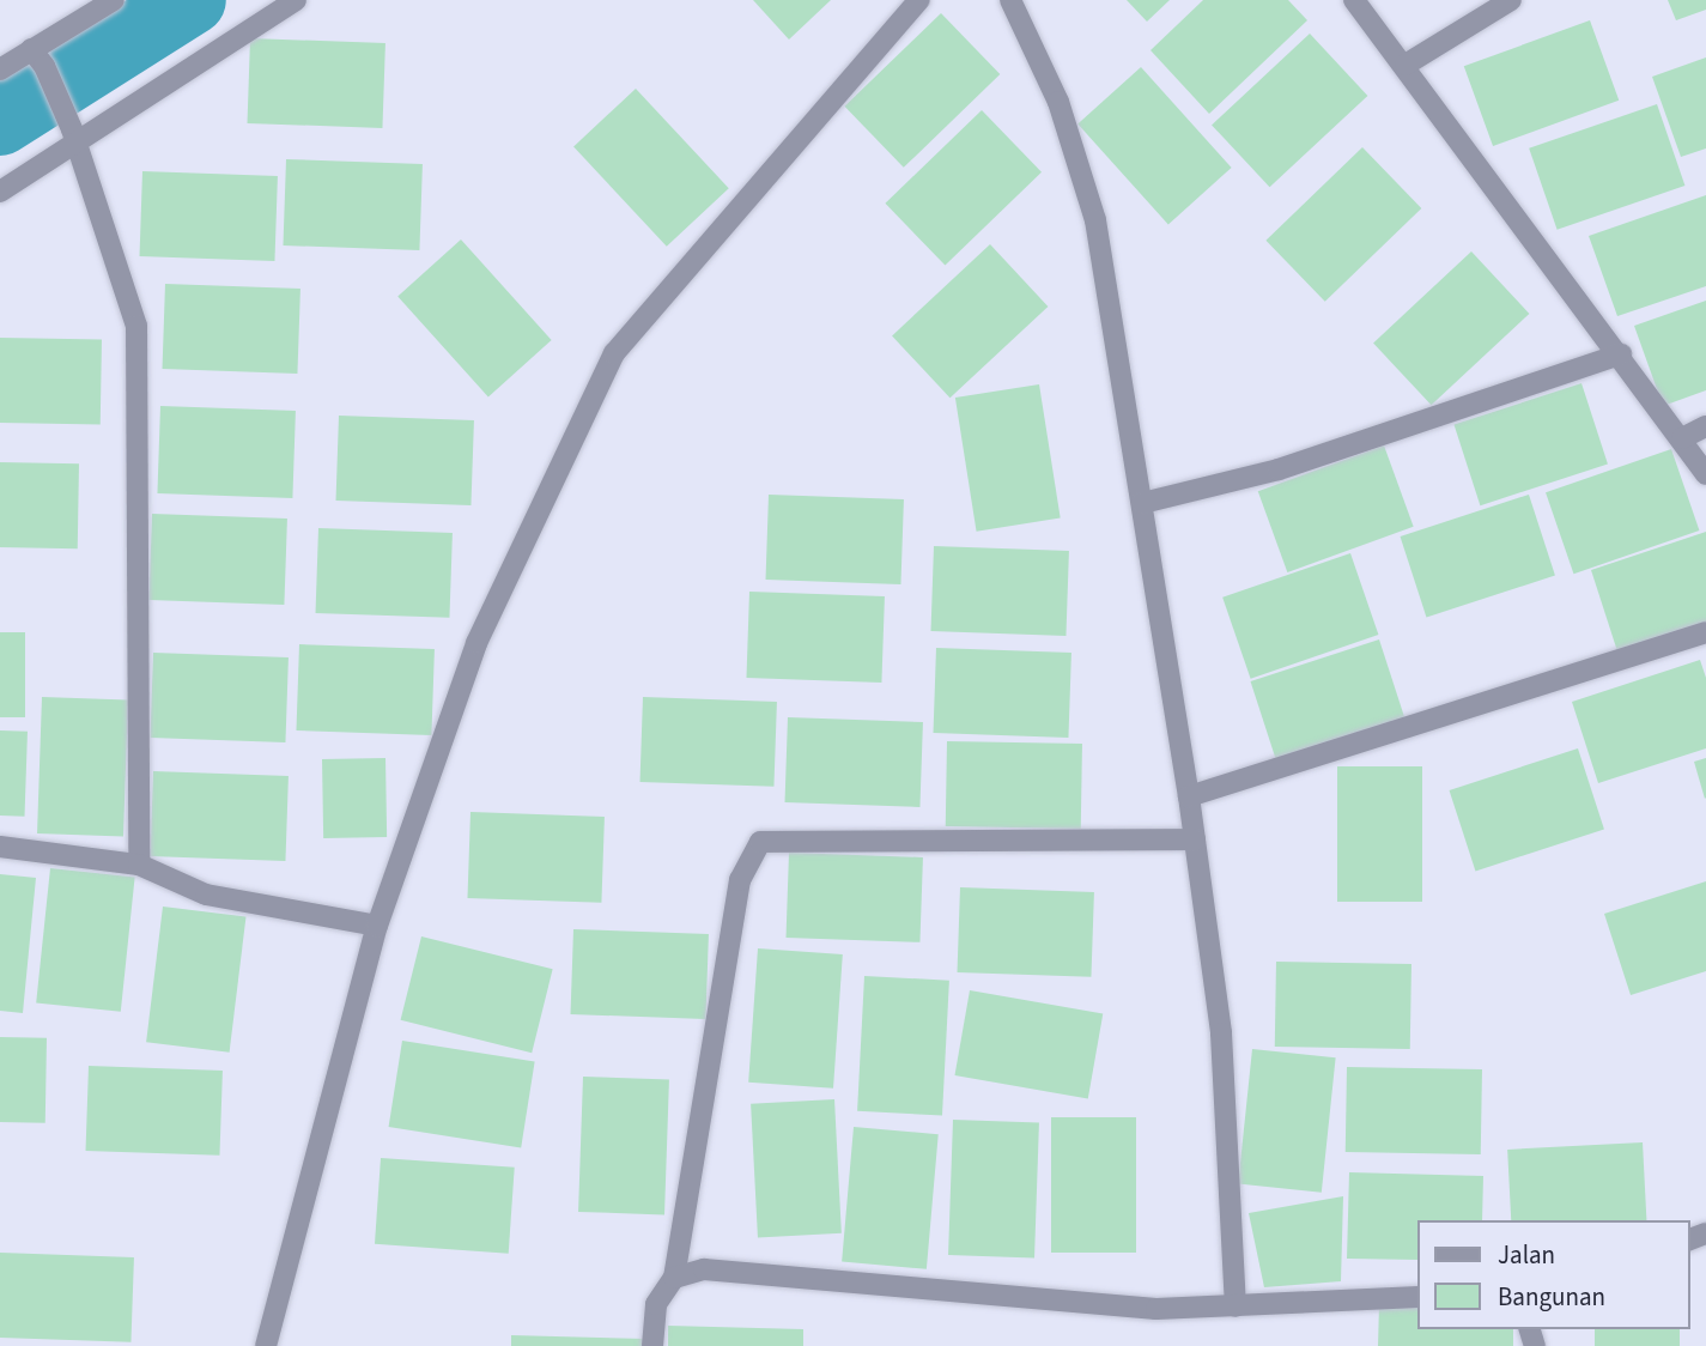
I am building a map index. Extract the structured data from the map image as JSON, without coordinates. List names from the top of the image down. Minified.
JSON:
{"legend":["Jalan","Bangunan"]}
